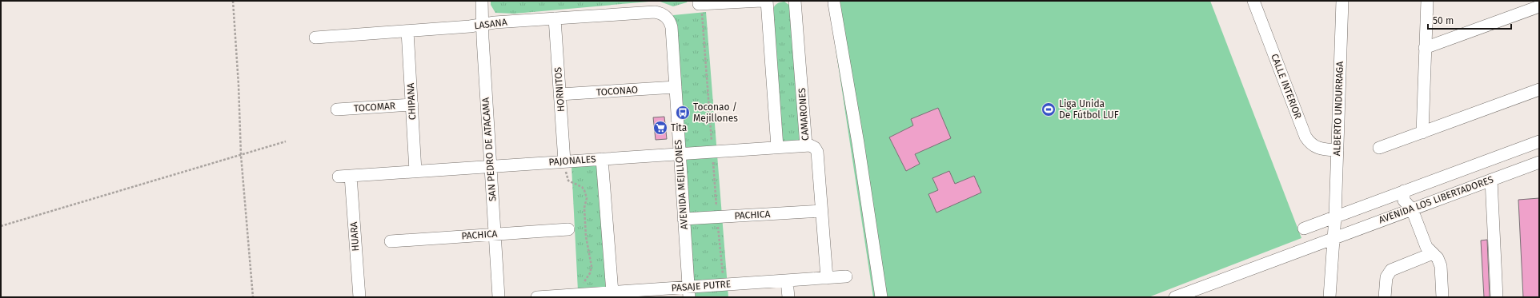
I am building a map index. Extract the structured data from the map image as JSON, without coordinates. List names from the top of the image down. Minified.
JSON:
{"streets":{"street":["LASANA","CALLE INTERIOR","HORNITOS","TOCONAO","CHIPANA","TOCOMAR","ALBERTO UNDURRAGA","CAMARONES","SAN PEDRO DE ATACAMA","PAJONALES","AVENIDA MEJILLONES","AVENIDA LOS LIBERTADORES","PACHICA","HUARA","PASAJE PUTRE"]},"crossings":[["LASANA","HORNITOS"],["LASANA","CHIPANA"],["LASANA","SAN PEDRO DE ATACAMA"],["LASANA","AVENIDA MEJILLONES"],["CALLE INTERIOR","ALBERTO UNDURRAGA"],["HORNITOS","TOCONAO"],["HORNITOS","PAJONALES"],["TOCONAO","AVENIDA MEJILLONES"],["CHIPANA","TOCOMAR"],["CHIPANA","PAJONALES"],["ALBERTO UNDURRAGA","AVENIDA LOS LIBERTADORES"],["CAMARONES","PAJONALES"],["CAMARONES","PACHICA"],["CAMARONES","PASAJE PUTRE"],["SAN PEDRO DE ATACAMA","PAJONALES"],["SAN PEDRO DE ATACAMA","PACHICA"],["PAJONALES","AVENIDA MEJILLONES"],["PAJONALES","HUARA"],["AVENIDA MEJILLONES","PACHICA"],["AVENIDA MEJILLONES","PASAJE PUTRE"]],"places":{"sports":["Liga Unida De Fútbol LUF"],"bus stop":["Toconao / Mejillones"],"supermarket":["Tita"]},"scale_bar":"50 m"}
